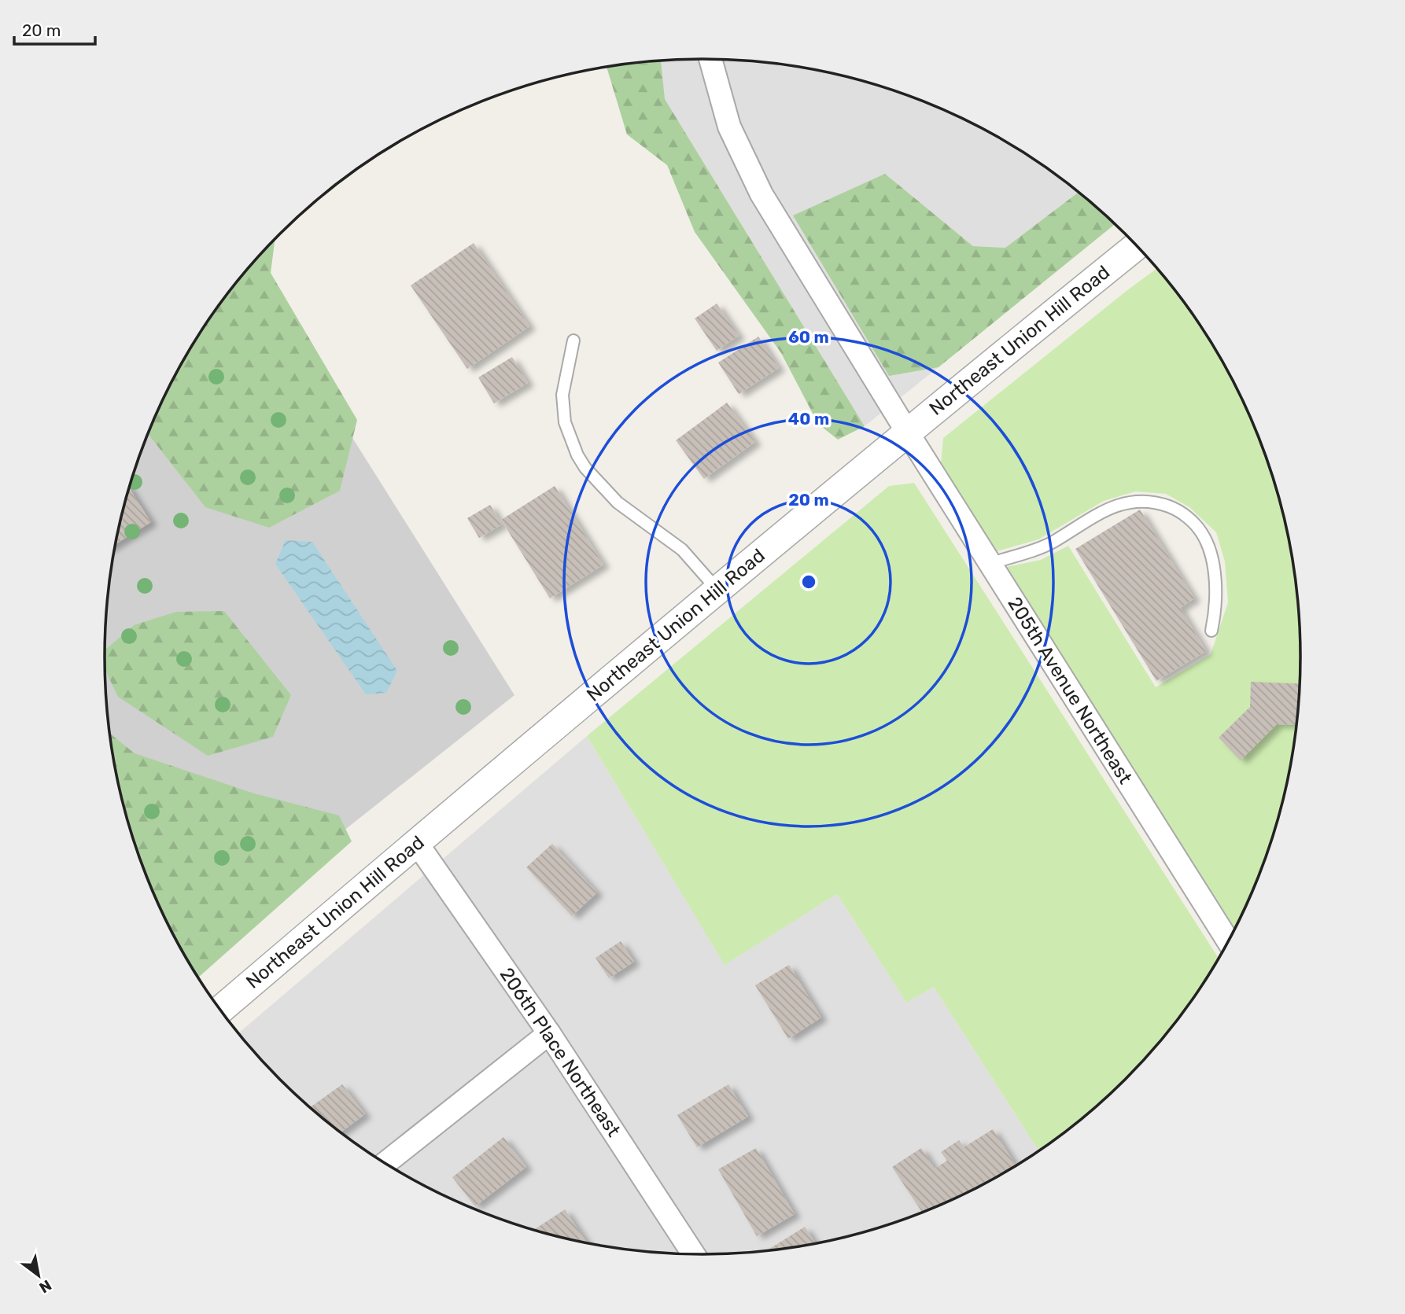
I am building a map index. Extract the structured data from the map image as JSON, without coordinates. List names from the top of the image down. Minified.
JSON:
{"streets":{"street":["Northeast Union Hill Road","205th Avenue Northeast","206th Place Northeast"]},"crossings":[["Northeast Union Hill Road","205th Avenue Northeast"],["Northeast Union Hill Road","206th Place Northeast"]],"scale_bar":"20 m","north":"bottom right","rings":["60 m","40 m","20 m"]}
